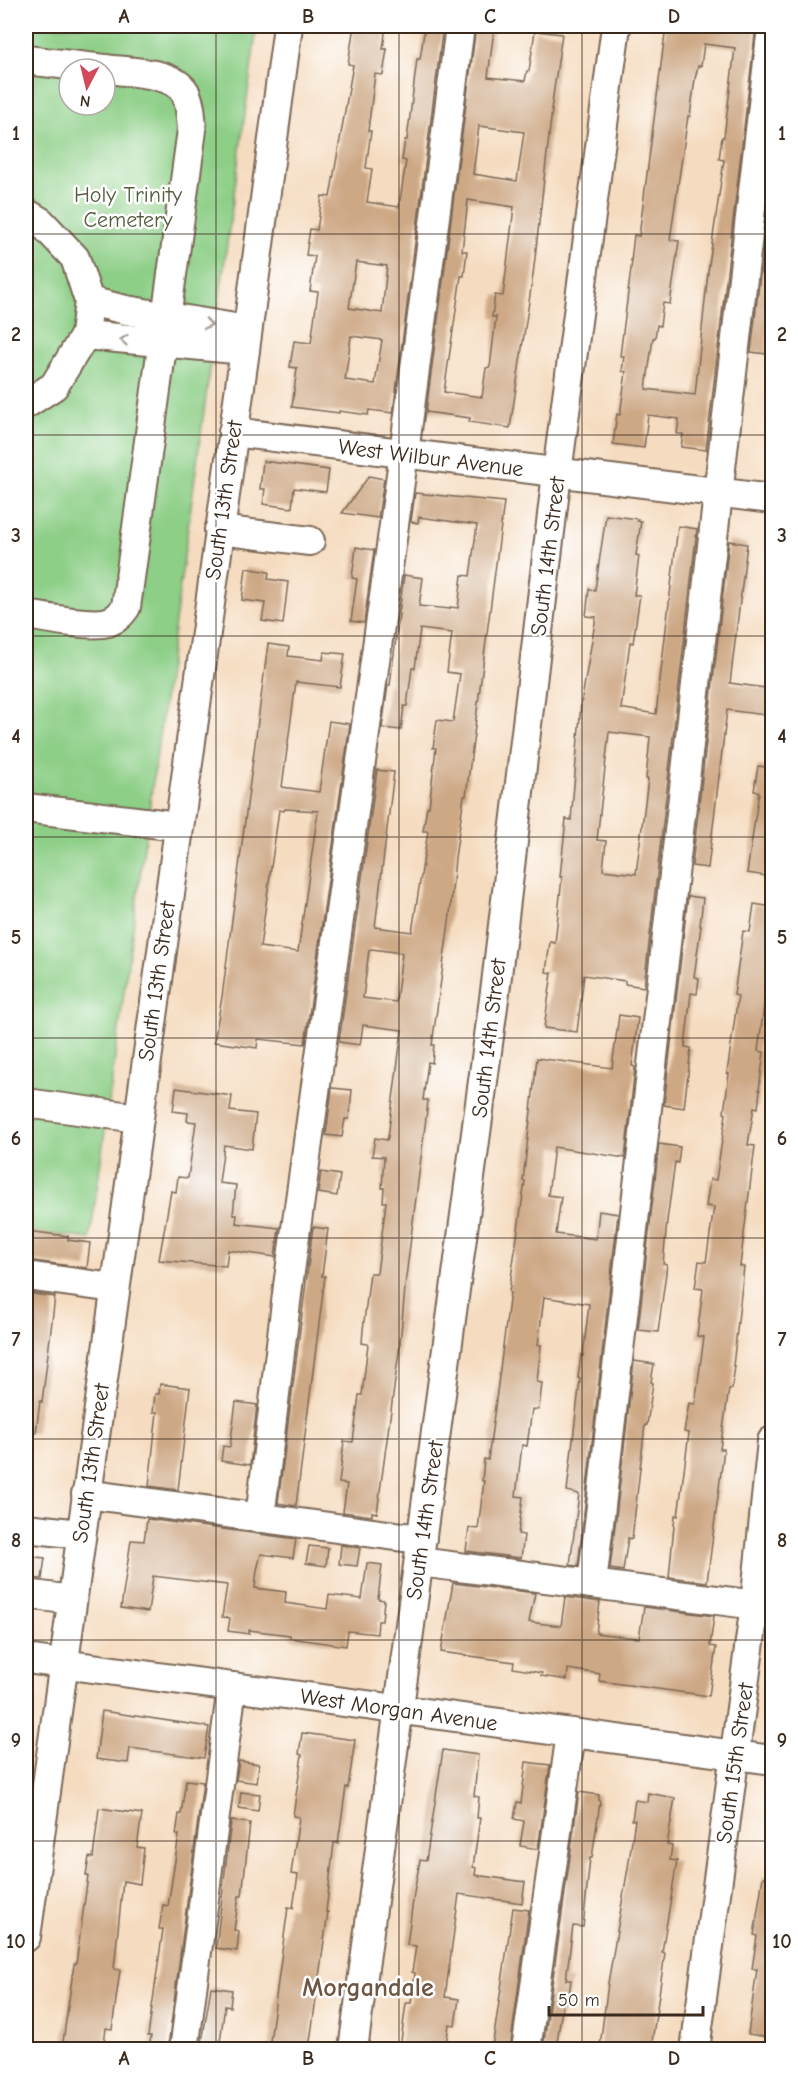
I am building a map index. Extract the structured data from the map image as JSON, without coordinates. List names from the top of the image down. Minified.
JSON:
{"streets":{"street":["West Wilbur Avenue","South 13th Street","South 14th Street","West Morgan Avenue","South 15th Street"]},"crossings":[["West Wilbur Avenue","South 13th Street"],["West Wilbur Avenue","South 14th Street"],["South 13th Street","West Morgan Avenue"],["South 14th Street","West Morgan Avenue"],["West Morgan Avenue","South 15th Street"]],"districts":["Morgandale"],"parks":["Holy Trinity Cemetery"],"scale_bar":"50 m","north":"bottom","grid":{"columns":["A","B","C","D"],"rows":["1","2","3","4","5","6","7","8","9","10"]}}
